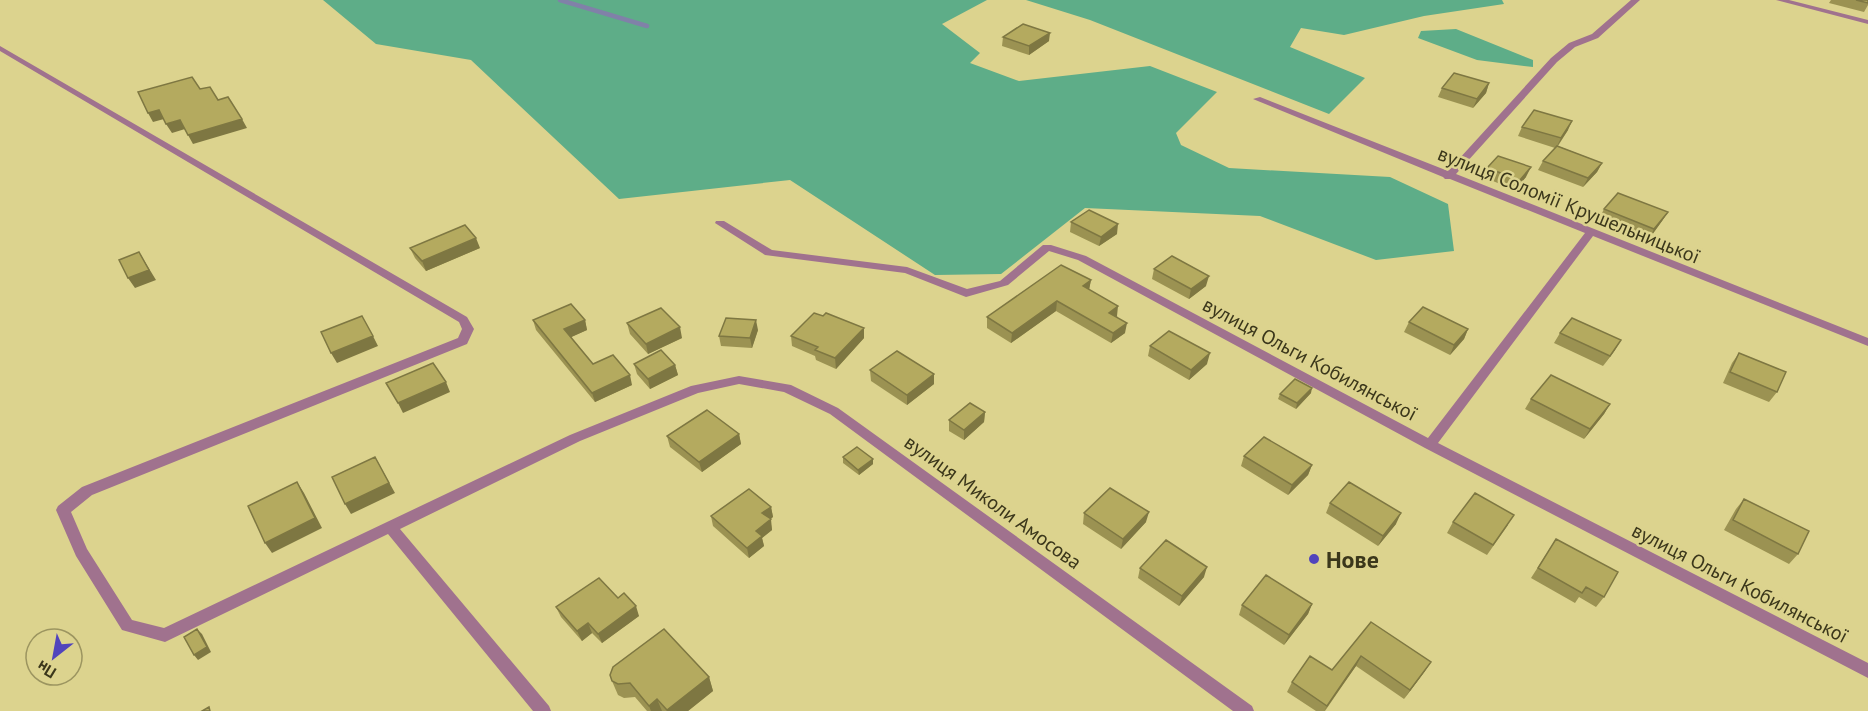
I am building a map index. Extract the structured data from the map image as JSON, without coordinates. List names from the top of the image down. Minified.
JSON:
{"streets":{"street":["вулиця Соломії Крушельницької","вулиця Ольги Кобилянської","вулиця Миколи Амосова"]},"places":["Нове"],"north":"bottom left"}
